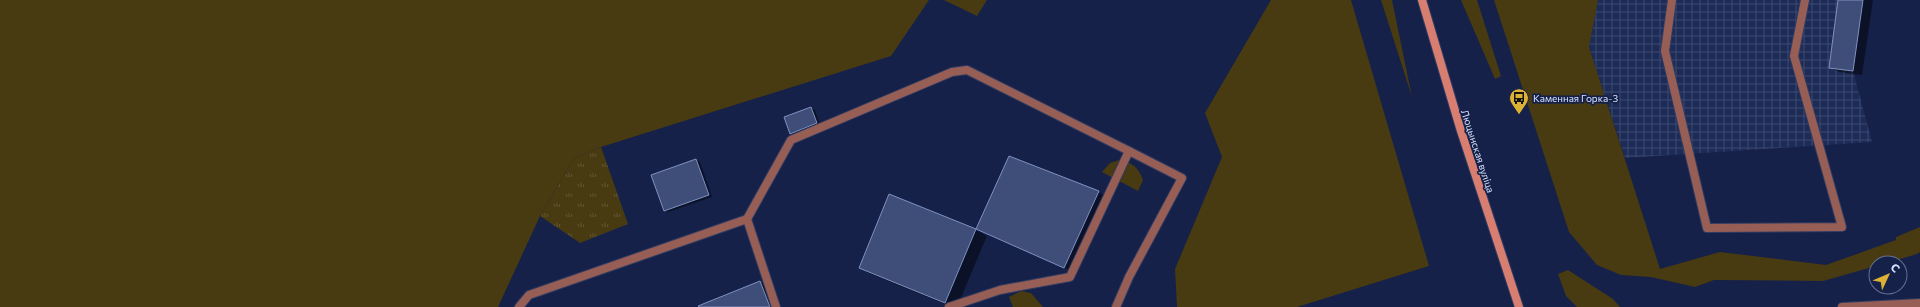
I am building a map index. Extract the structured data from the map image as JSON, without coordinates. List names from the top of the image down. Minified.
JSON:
{"streets":{"main road":["Люцынская вуліца"]},"places":{"bus stop":["Каменная Горка-3"]},"north":"top right"}
